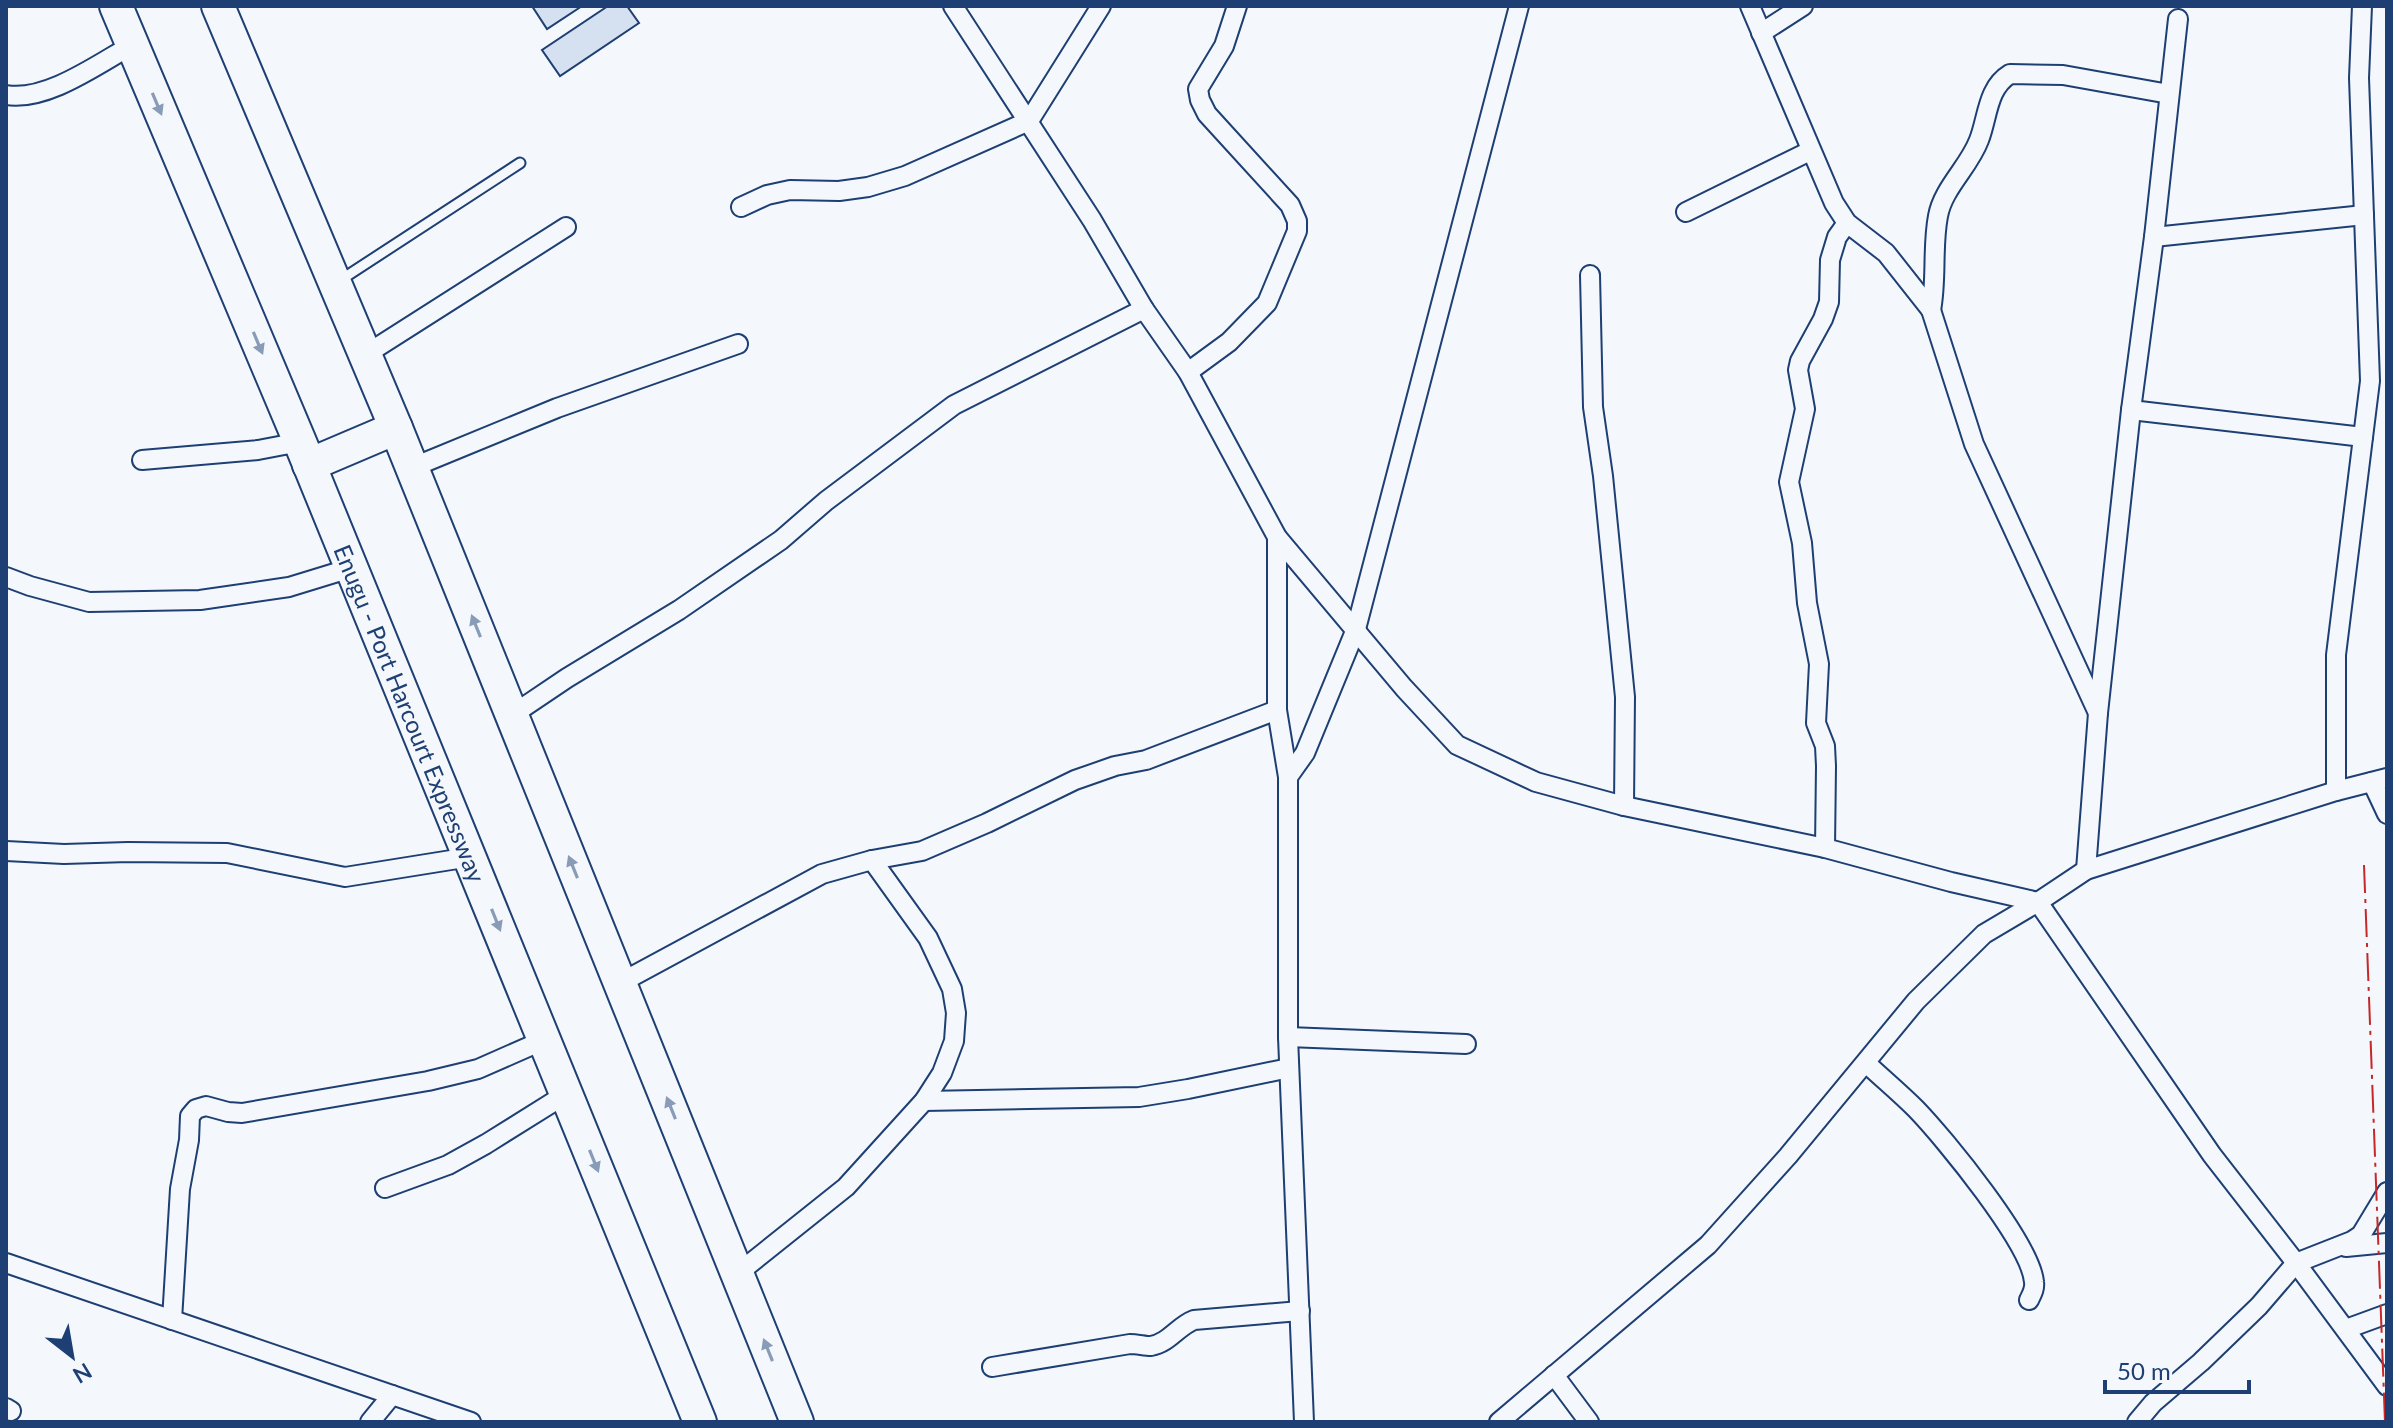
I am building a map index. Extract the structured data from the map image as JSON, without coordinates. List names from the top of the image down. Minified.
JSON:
{"streets":{"highway":["Enugu - Port Harcourt Expressway"]},"scale_bar":"50 m","north":"bottom right"}
